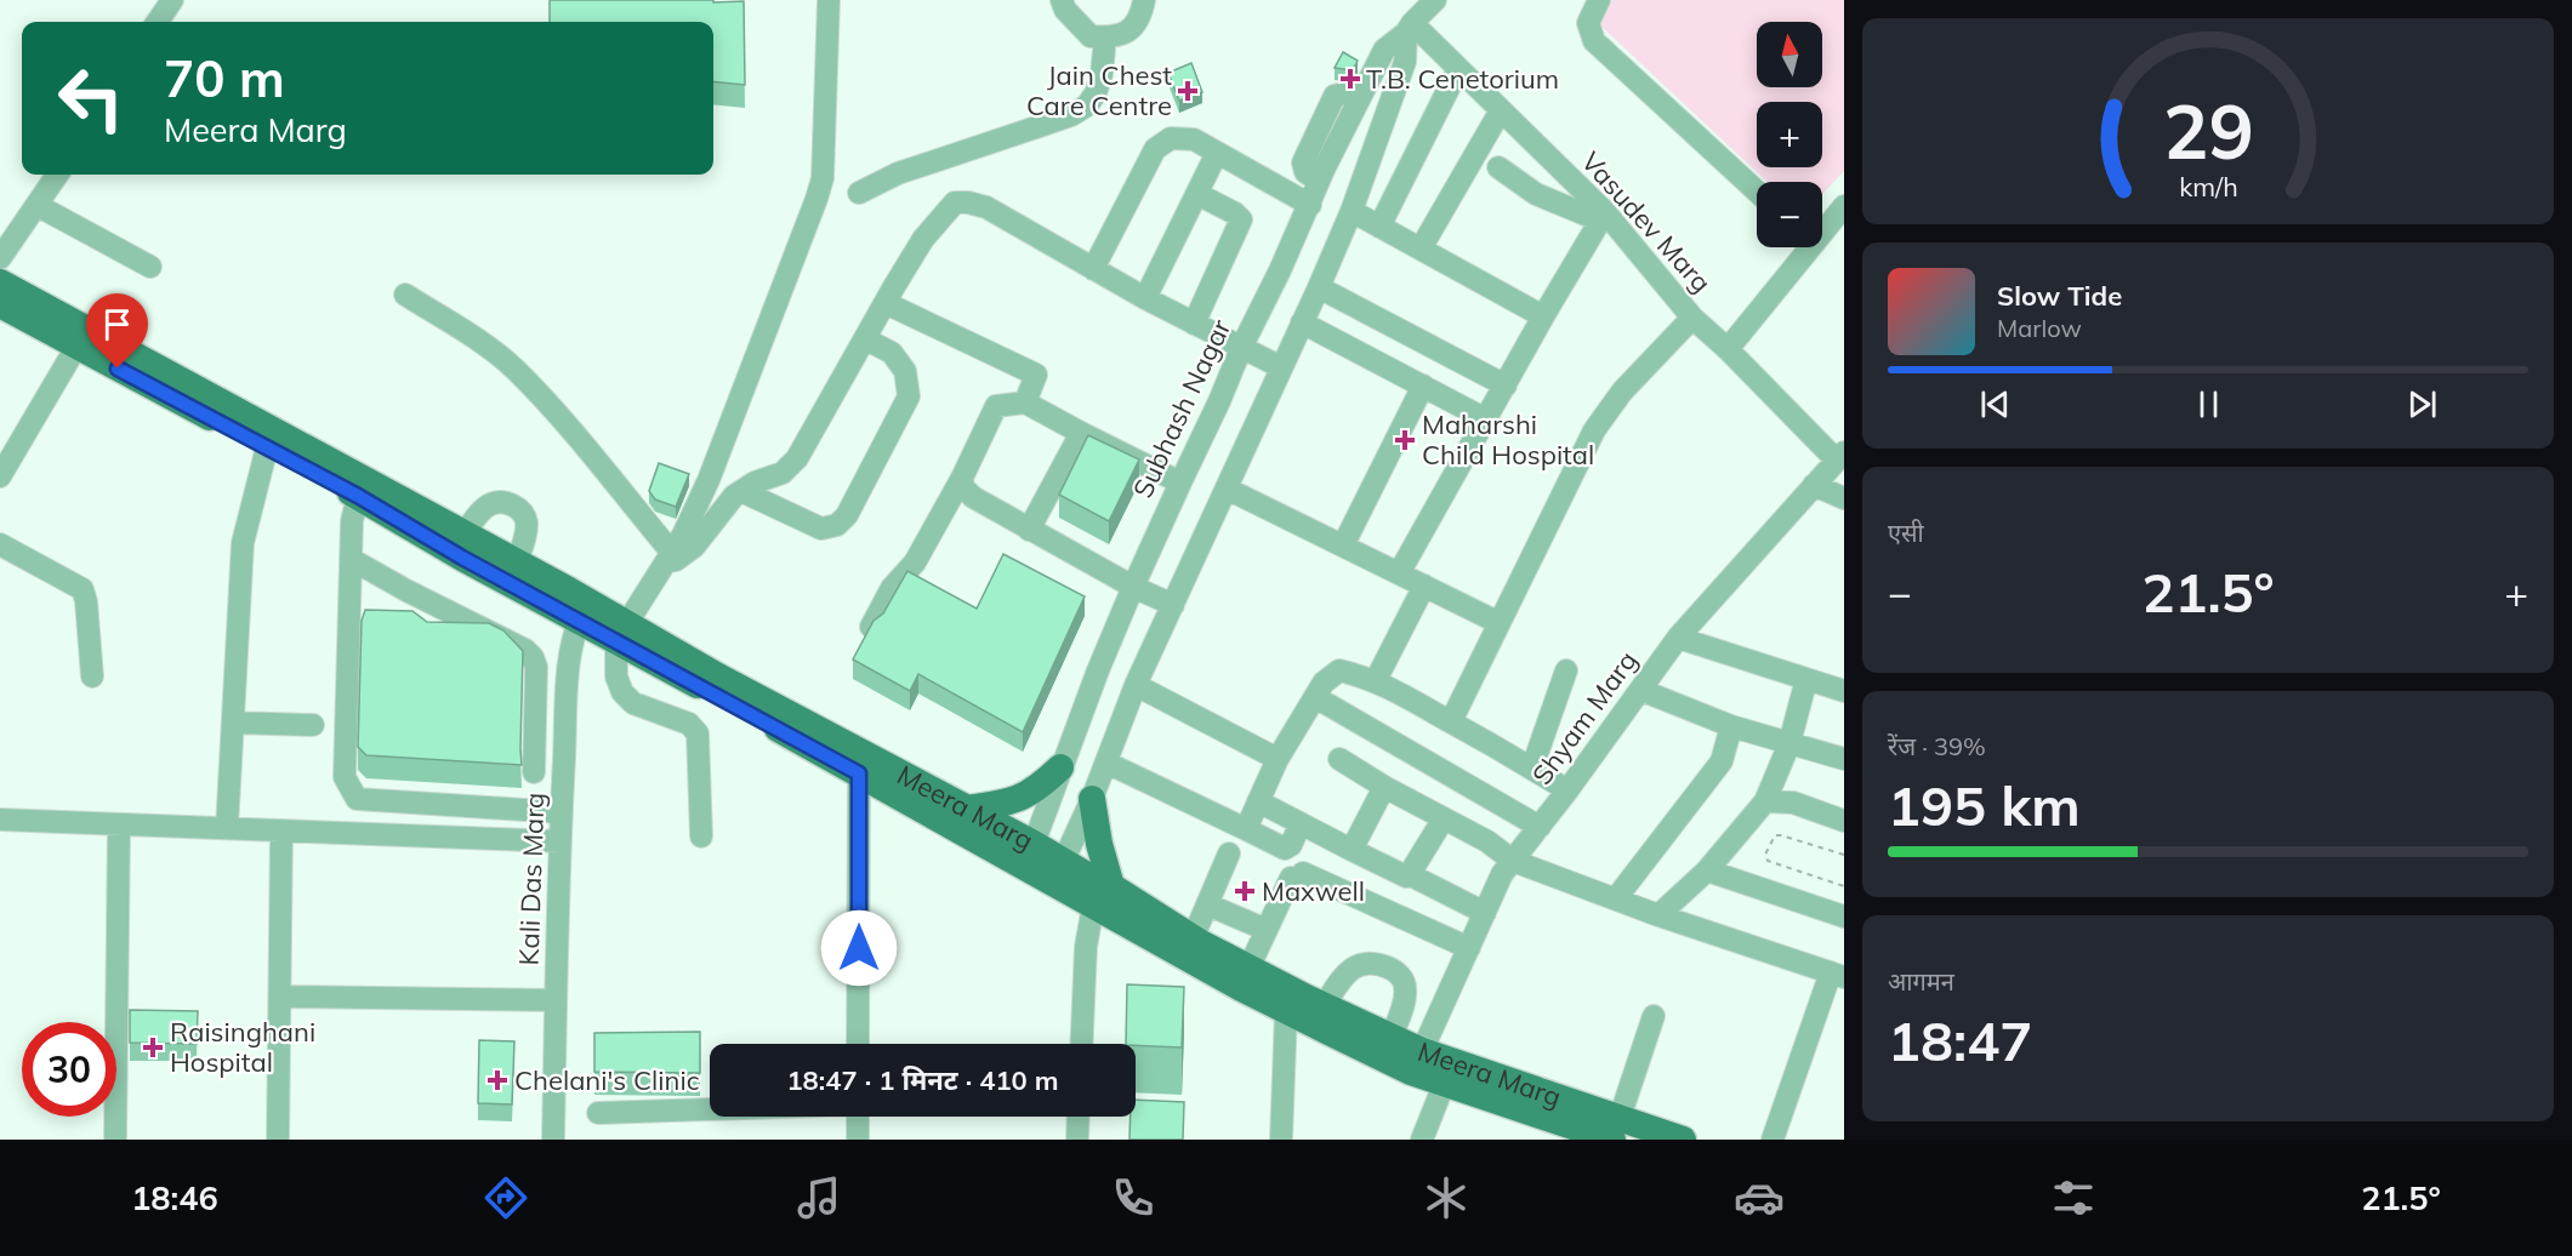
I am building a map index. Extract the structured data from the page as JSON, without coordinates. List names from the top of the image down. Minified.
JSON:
{"streets":{"main road":["Meera Marg"],"street":["Vasudev Marg","Subhash Nagar","Shyam Marg","Kali Das Marg"]},"crossings":[["Vasudev Marg","Subhash Nagar"],["Vasudev Marg","Shyam Marg"],["Subhash Nagar","Meera Marg"],["Shyam Marg","Meera Marg"],["Meera Marg","Kali Das Marg"]],"places":{"health":["T.B. Cenetorium","Jain Chest Care Centre","Maharshi Child Hospital","Maxwell","Raisinghani Hospital","Chelani's Clinic"]},"north":"top","page":{"map_buttons":["+","−"],"turn":["70 m","Meera Marg"],"song":["Slow Tide","Marlow"],"tile":["एसी",["रेंज · 39%","195 km"],["आगमन","18:47"]],"heat":["−","21.5°","+"],"limit":"30","trip":"18:47 · 1 मिनट · 410 m","tabs":["18:46","21.5°"],"gauge":["29","km/h"]}}
